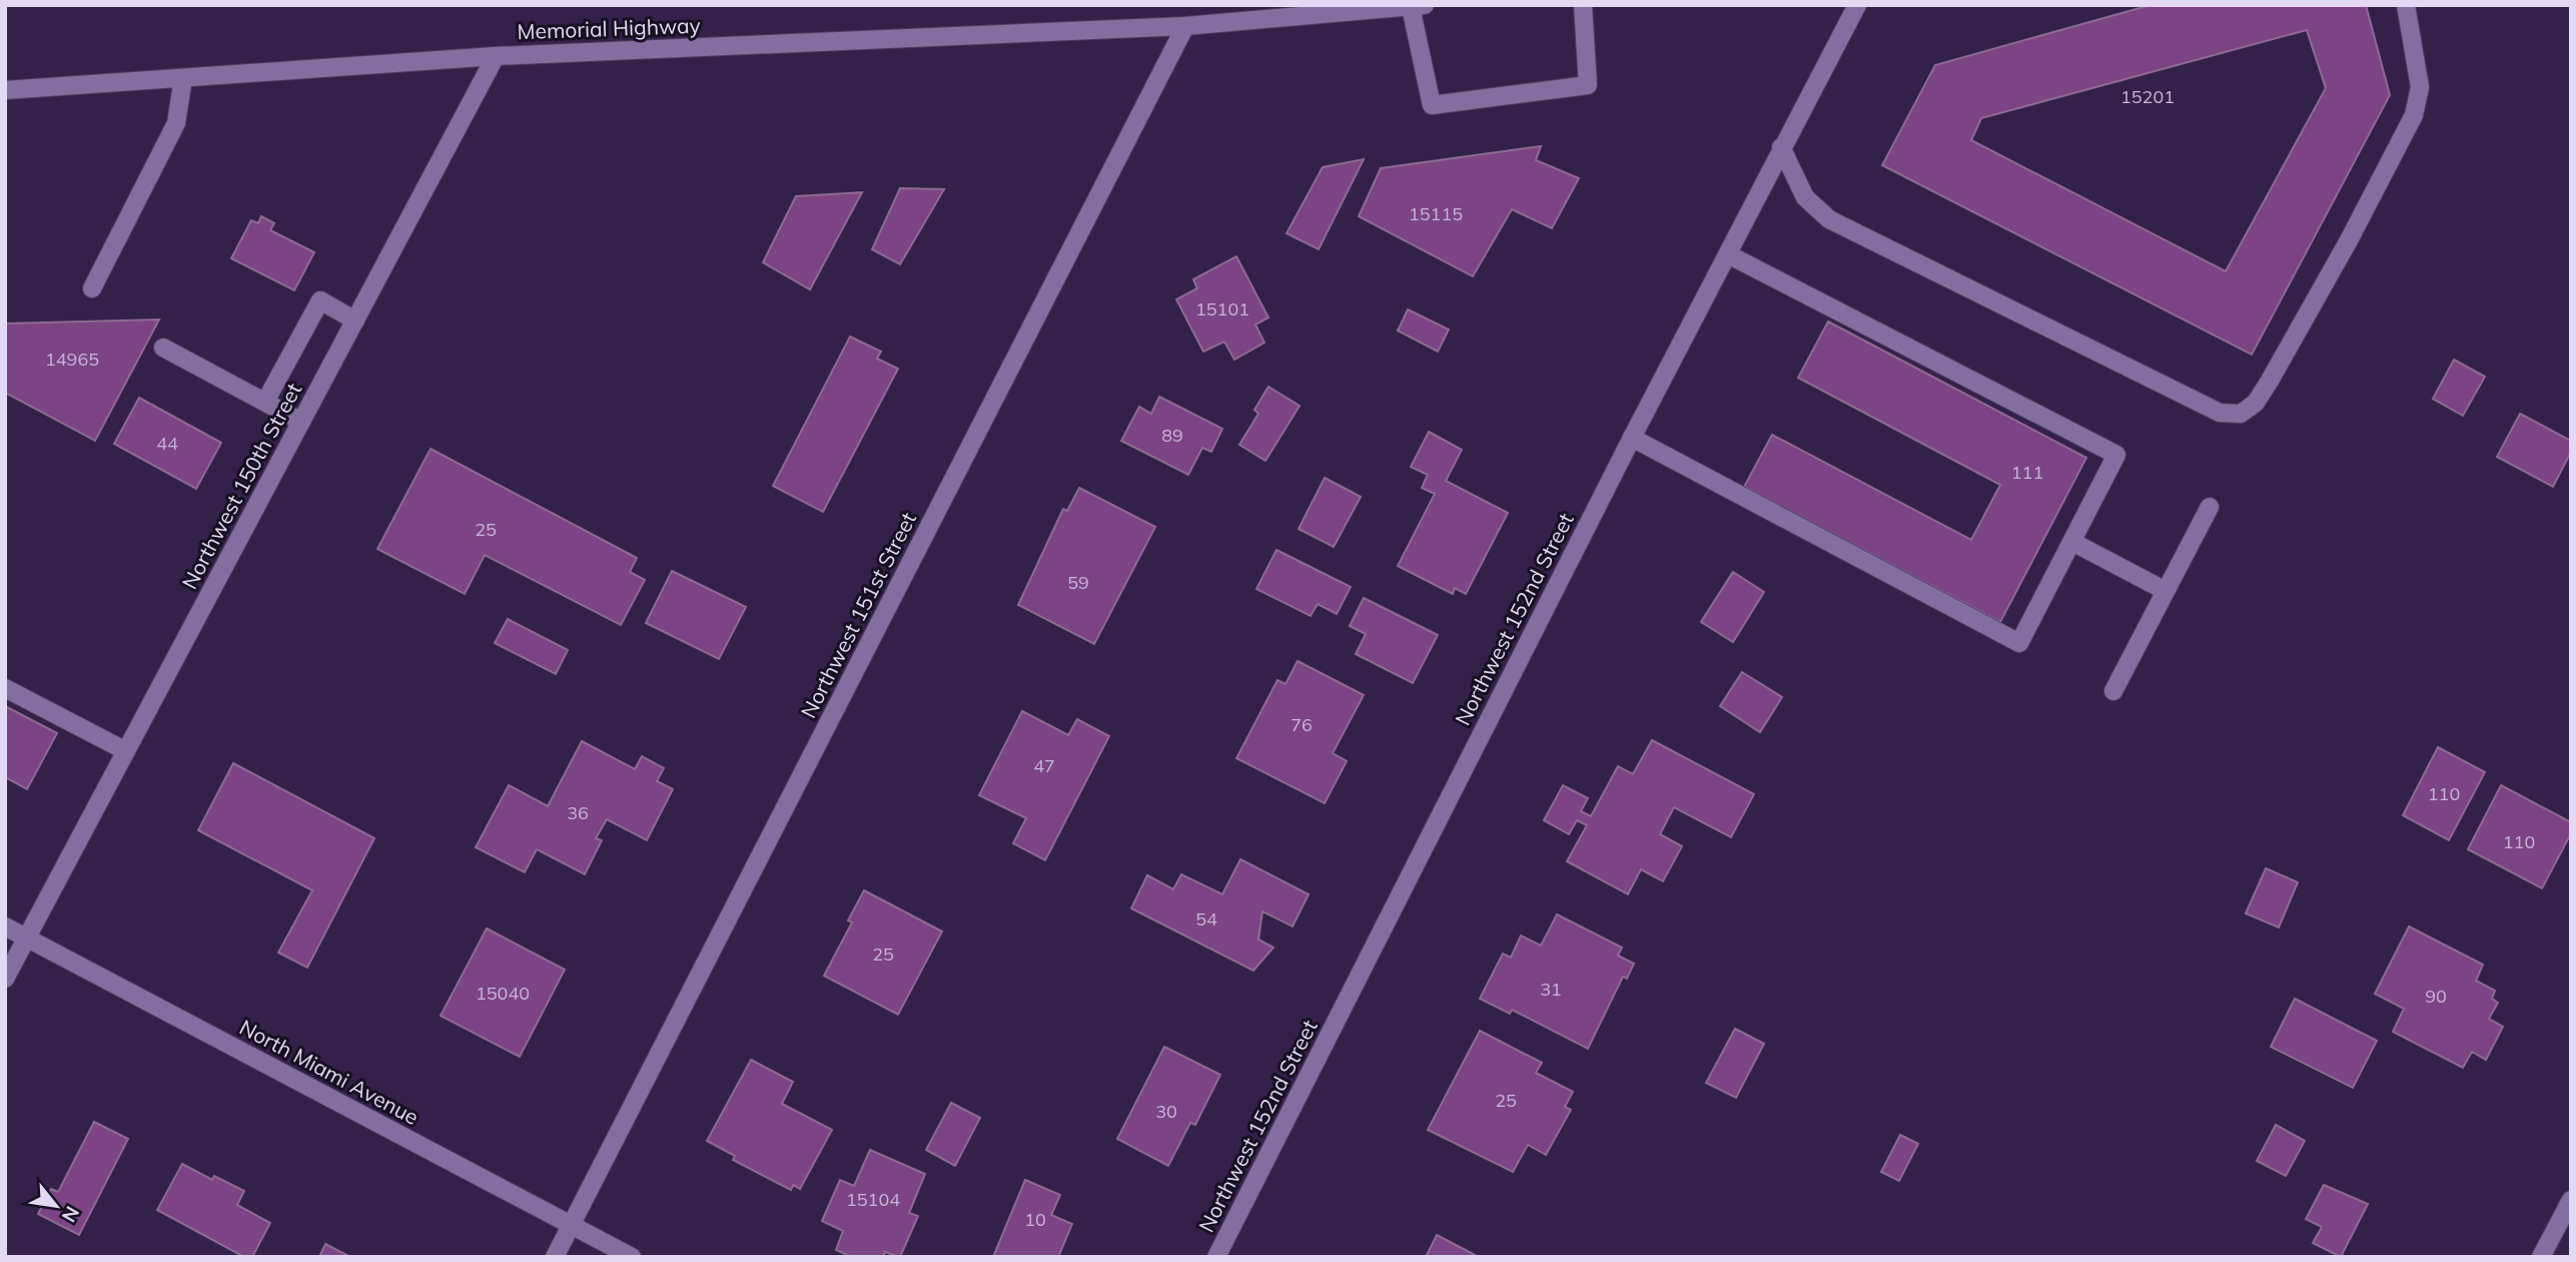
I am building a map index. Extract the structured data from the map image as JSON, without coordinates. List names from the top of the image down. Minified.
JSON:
{"streets":{"street":["Memorial Highway","Northwest 150th Street","Northwest 151st Street","Northwest 152nd Street","North Miami Avenue"]},"crossings":[["Memorial Highway","Northwest 150th Street"],["Memorial Highway","Northwest 151st Street"],["Northwest 150th Street","North Miami Avenue"],["Northwest 151st Street","North Miami Avenue"]],"house_numbers":["15201","15115","15101","14965","89","44","111","25","59","76","47","110","36","110","54","25","31","15040","90","25","30","15104","10"],"north":"bottom right"}
